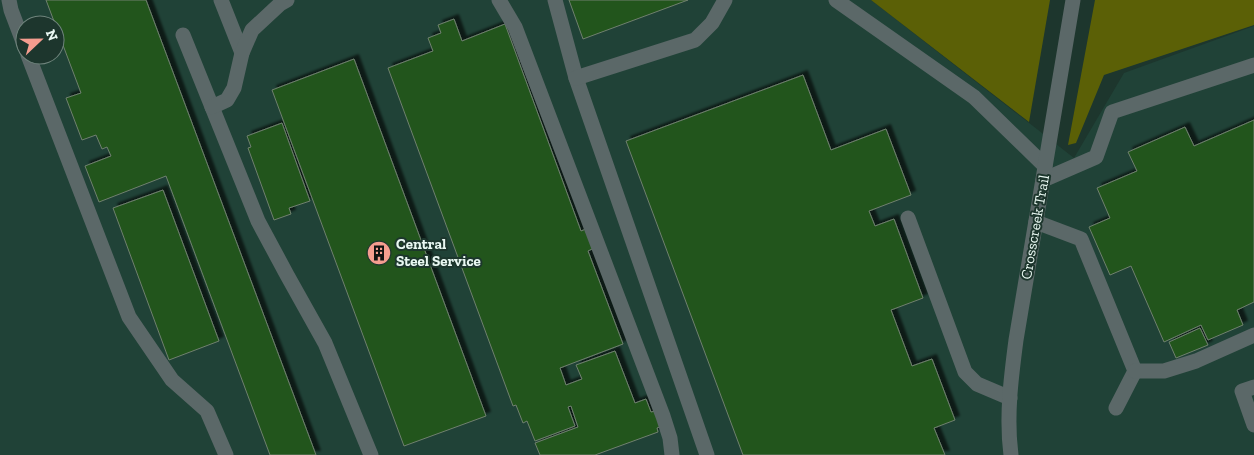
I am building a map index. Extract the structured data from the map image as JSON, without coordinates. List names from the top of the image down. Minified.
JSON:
{"streets":{"street":["Crosscreek Trail"]},"places":{"building":["Central Steel Service"]},"north":"right"}
